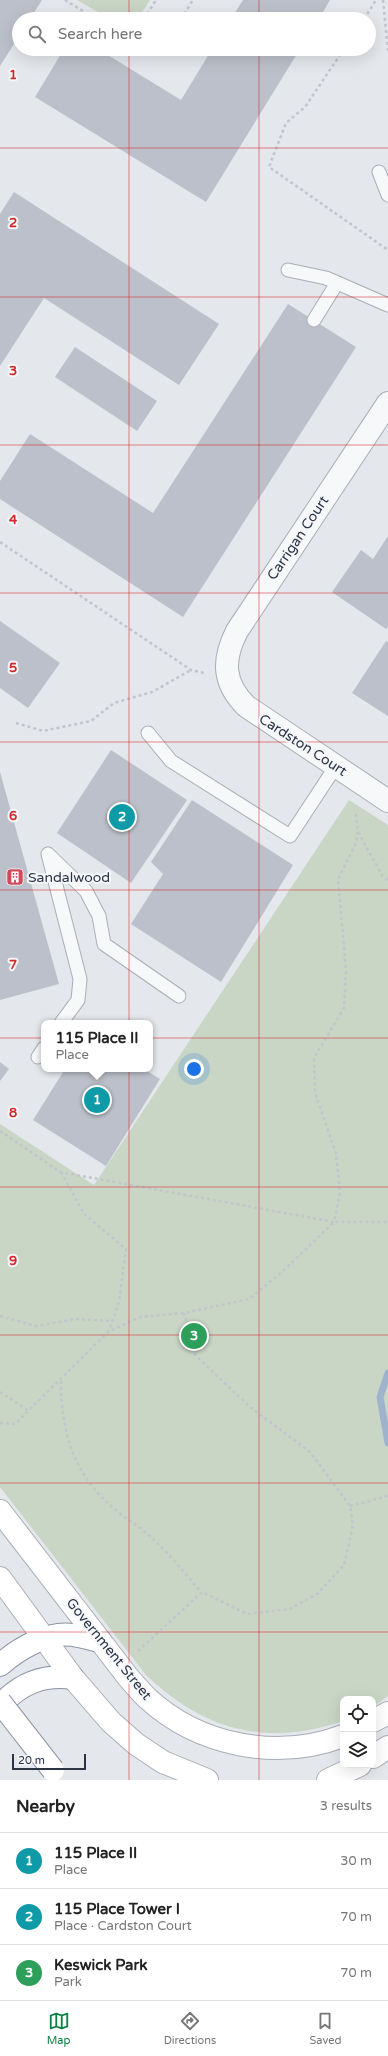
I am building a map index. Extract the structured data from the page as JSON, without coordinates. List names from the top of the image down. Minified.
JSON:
{"streets":{"main road":["Government Street"],"street":["Carrigan Court","Cardston Court"]},"crossings":[["Carrigan Court","Cardston Court"]],"places":{"building":["Sandalwood"]},"scale_bar":"20 m","page":{"search":"Search here","pins":["2","1","3"],"popup":["115 Place II","Place"],"scale":"20 m","heading":["Nearby","3 results"],"list":[{"mark":"1","name":"115 Place II","note":"Place","value":"30 m"},{"mark":"2","name":"115 Place Tower I","note":"Place · Cardston Court","value":"70 m"},{"mark":"3","name":"Keswick Park","note":"Park","value":"70 m"}],"nav":["Map","Directions","Saved"]},"grid":{"rows":["1","2","3","4","5","6","7","8","9"]}}
